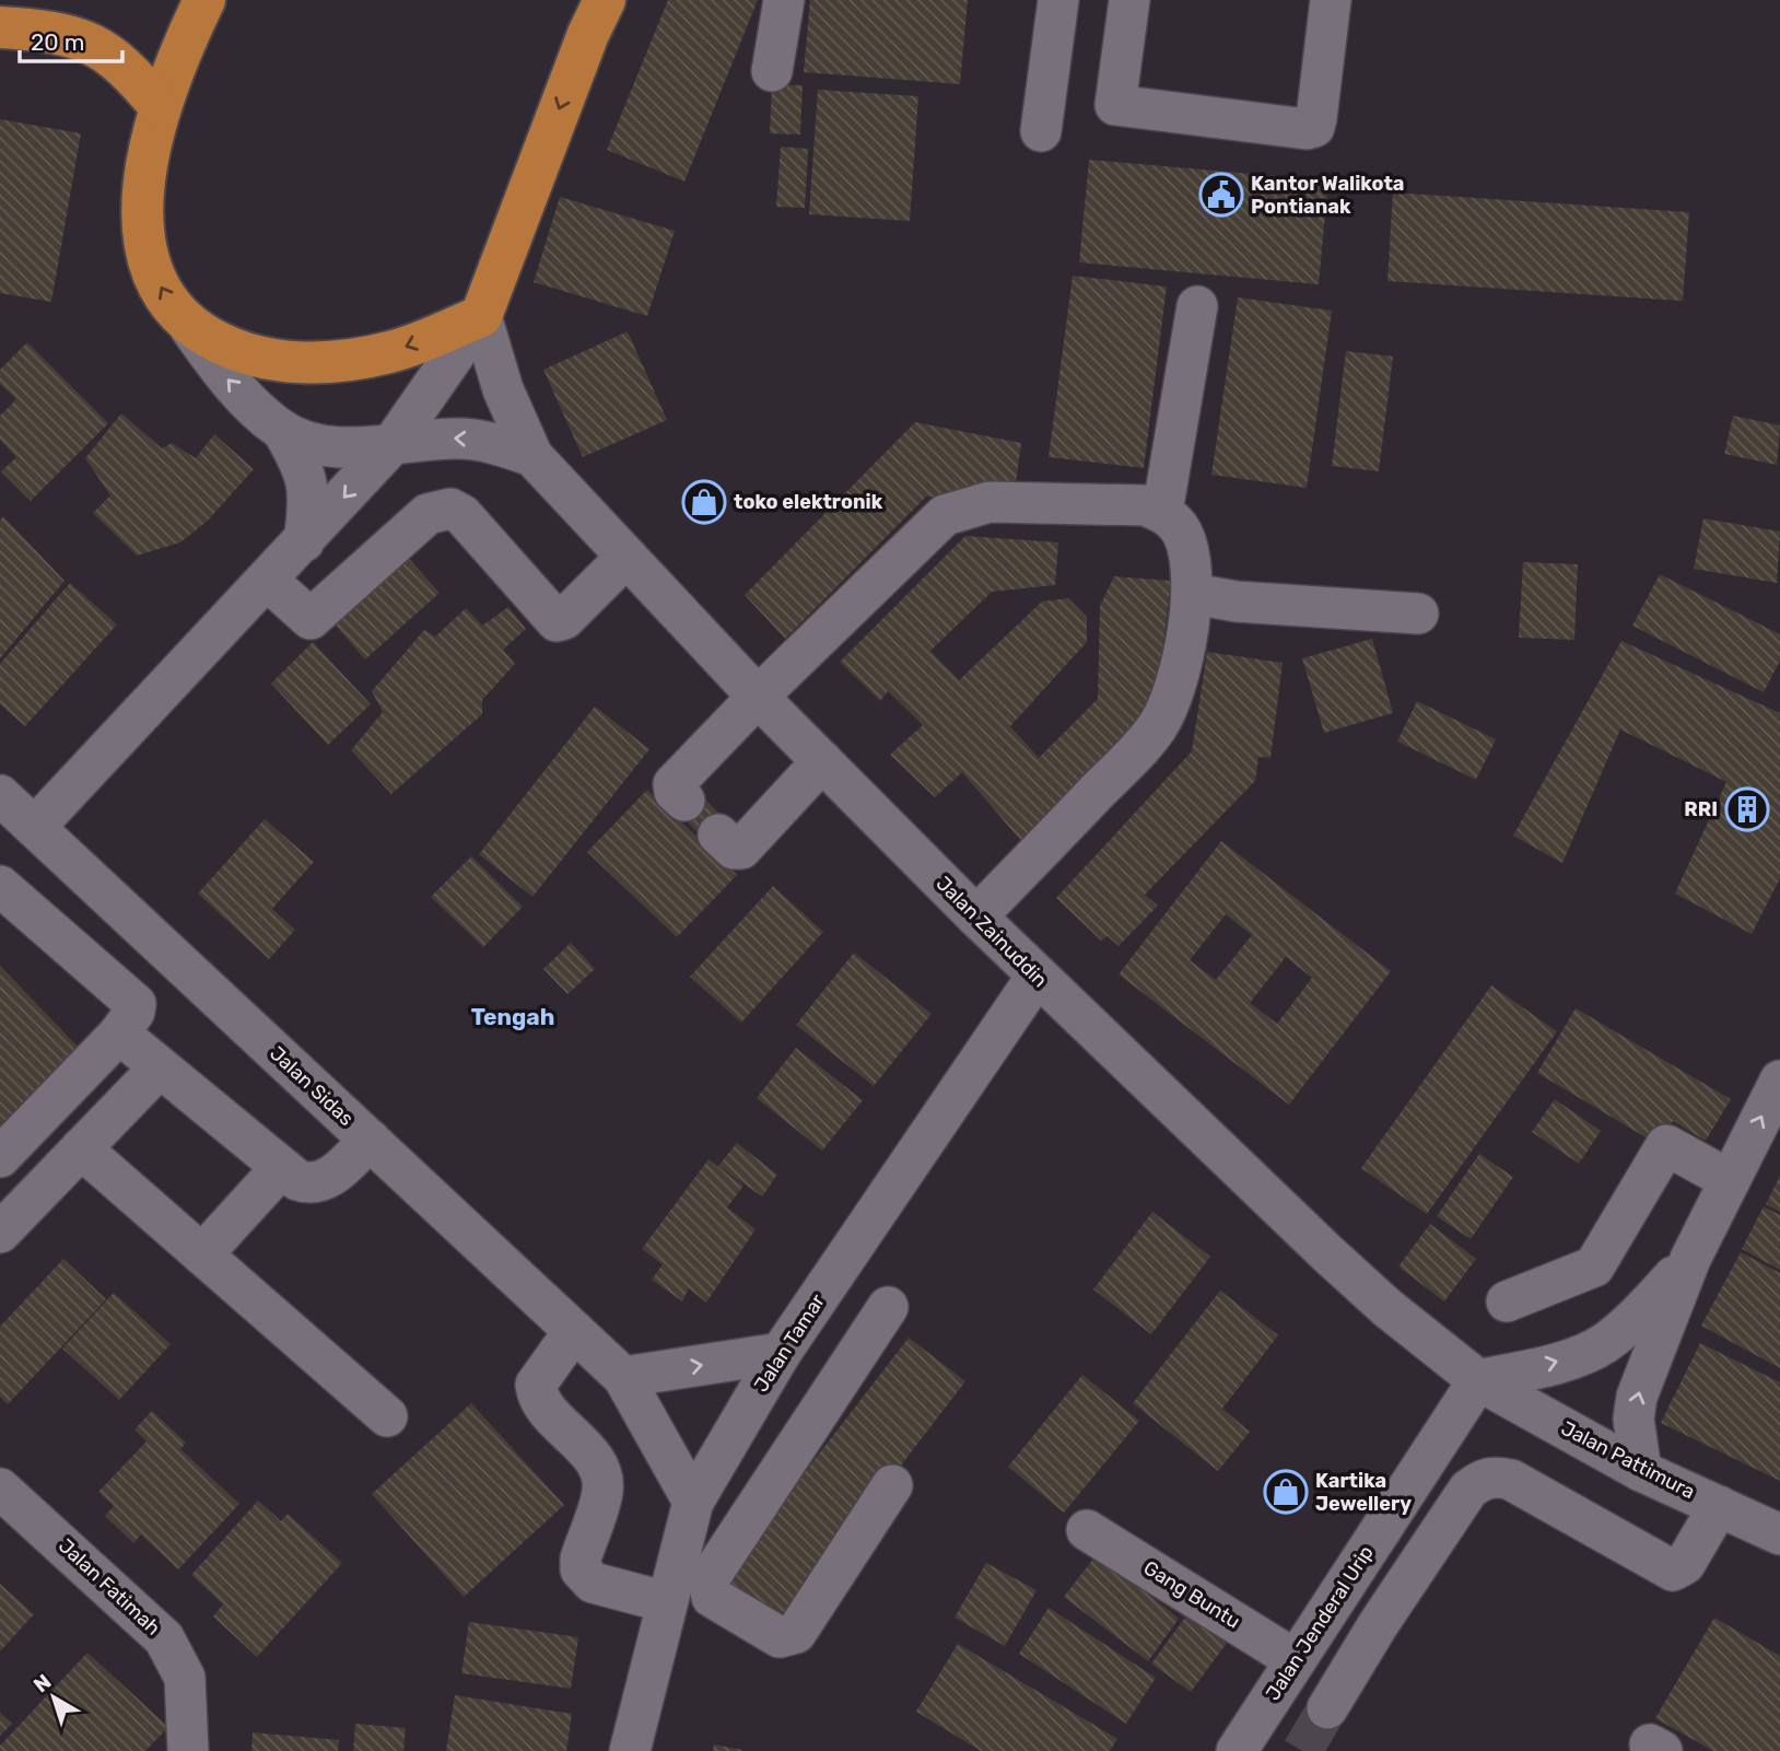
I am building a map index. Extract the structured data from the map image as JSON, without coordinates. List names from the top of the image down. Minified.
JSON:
{"streets":{"street":["Jalan Zainuddin","Jalan Sidas","Jalan Tamar","Jalan Pattimura","Jalan Fatimah","Gang Buntu","Jalan Jenderal Urip"]},"crossings":[["Jalan Zainuddin","Jalan Tamar"],["Jalan Zainuddin","Jalan Pattimura"],["Jalan Zainuddin","Jalan Jenderal Urip"],["Jalan Sidas","Jalan Tamar"],["Jalan Pattimura","Jalan Jenderal Urip"],["Gang Buntu","Jalan Jenderal Urip"]],"districts":["Tengah"],"places":{"public building":["Kantor Walikota Pontianak"],"shop":["toko elektronik","Kartika Jewellery"],"building":["RRI"]},"scale_bar":"20 m","north":"top left"}
